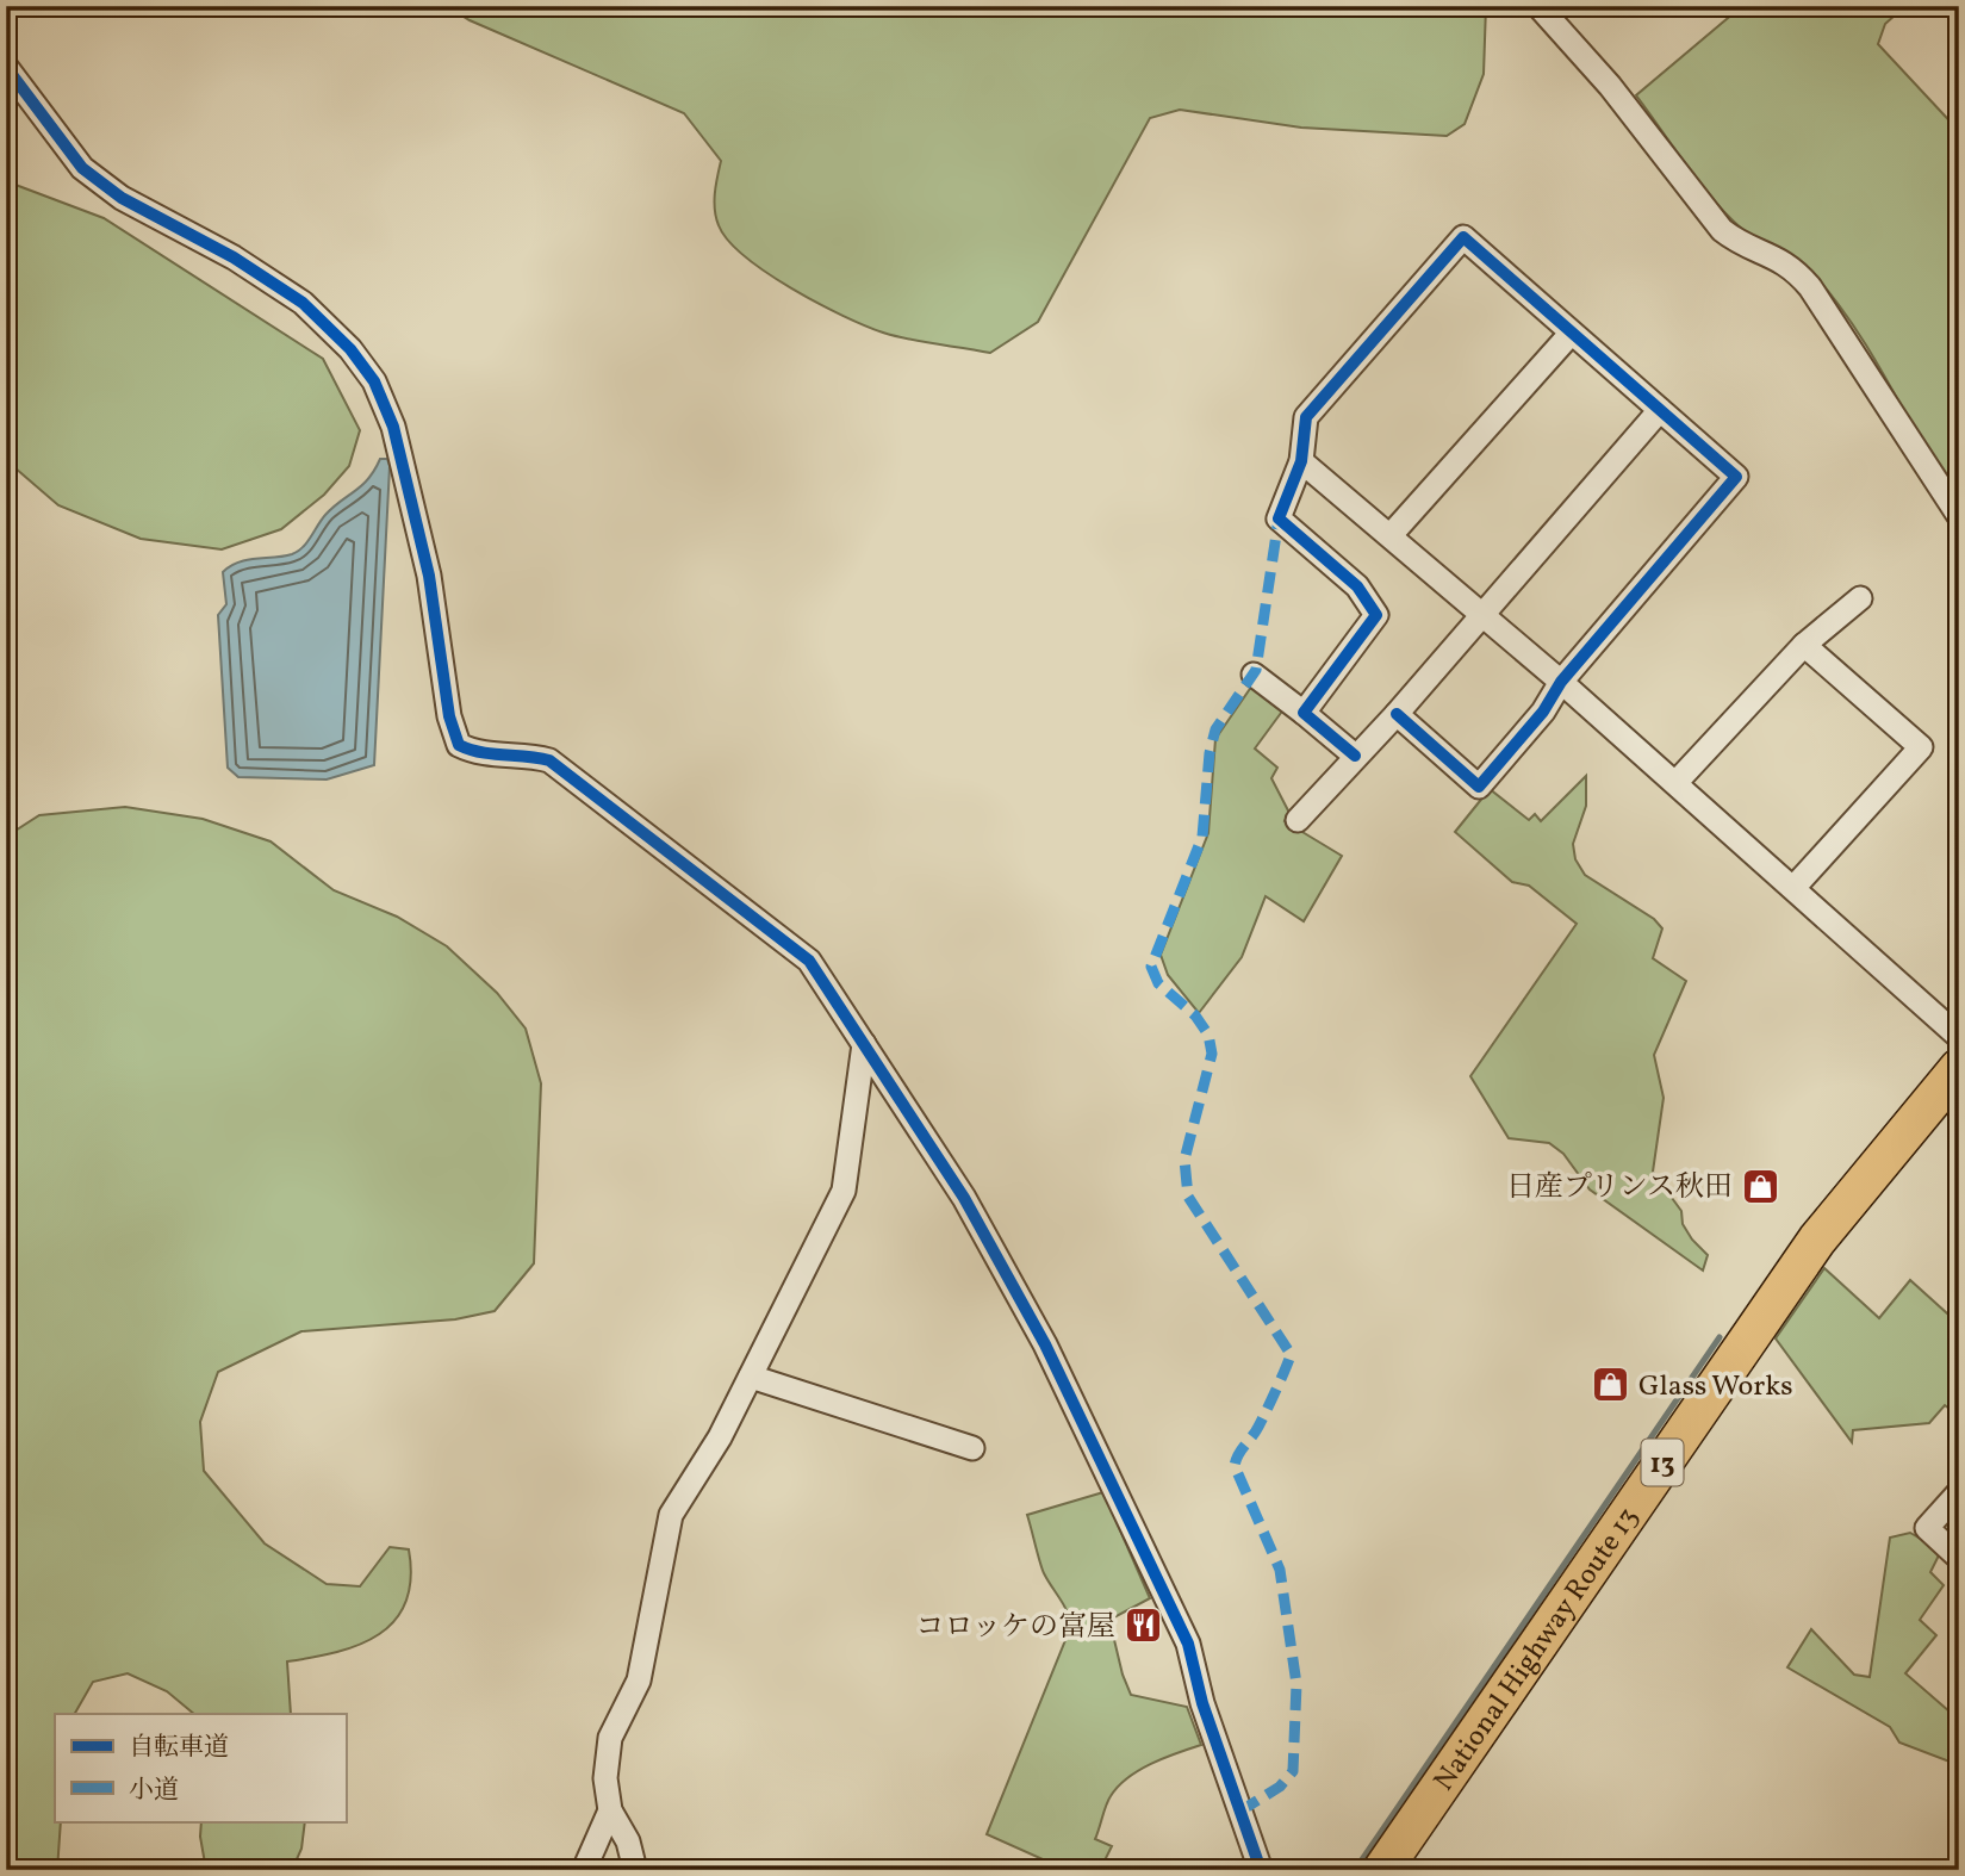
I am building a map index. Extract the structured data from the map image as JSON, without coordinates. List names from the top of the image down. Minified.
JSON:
{"streets":{"highway":["13","National Highway Route 13"]},"places":{"shop":["日産プリンス秋田","Glass Works"],"restaurant":["コロッケの富屋"]},"legend":["自転車道","小道"]}
